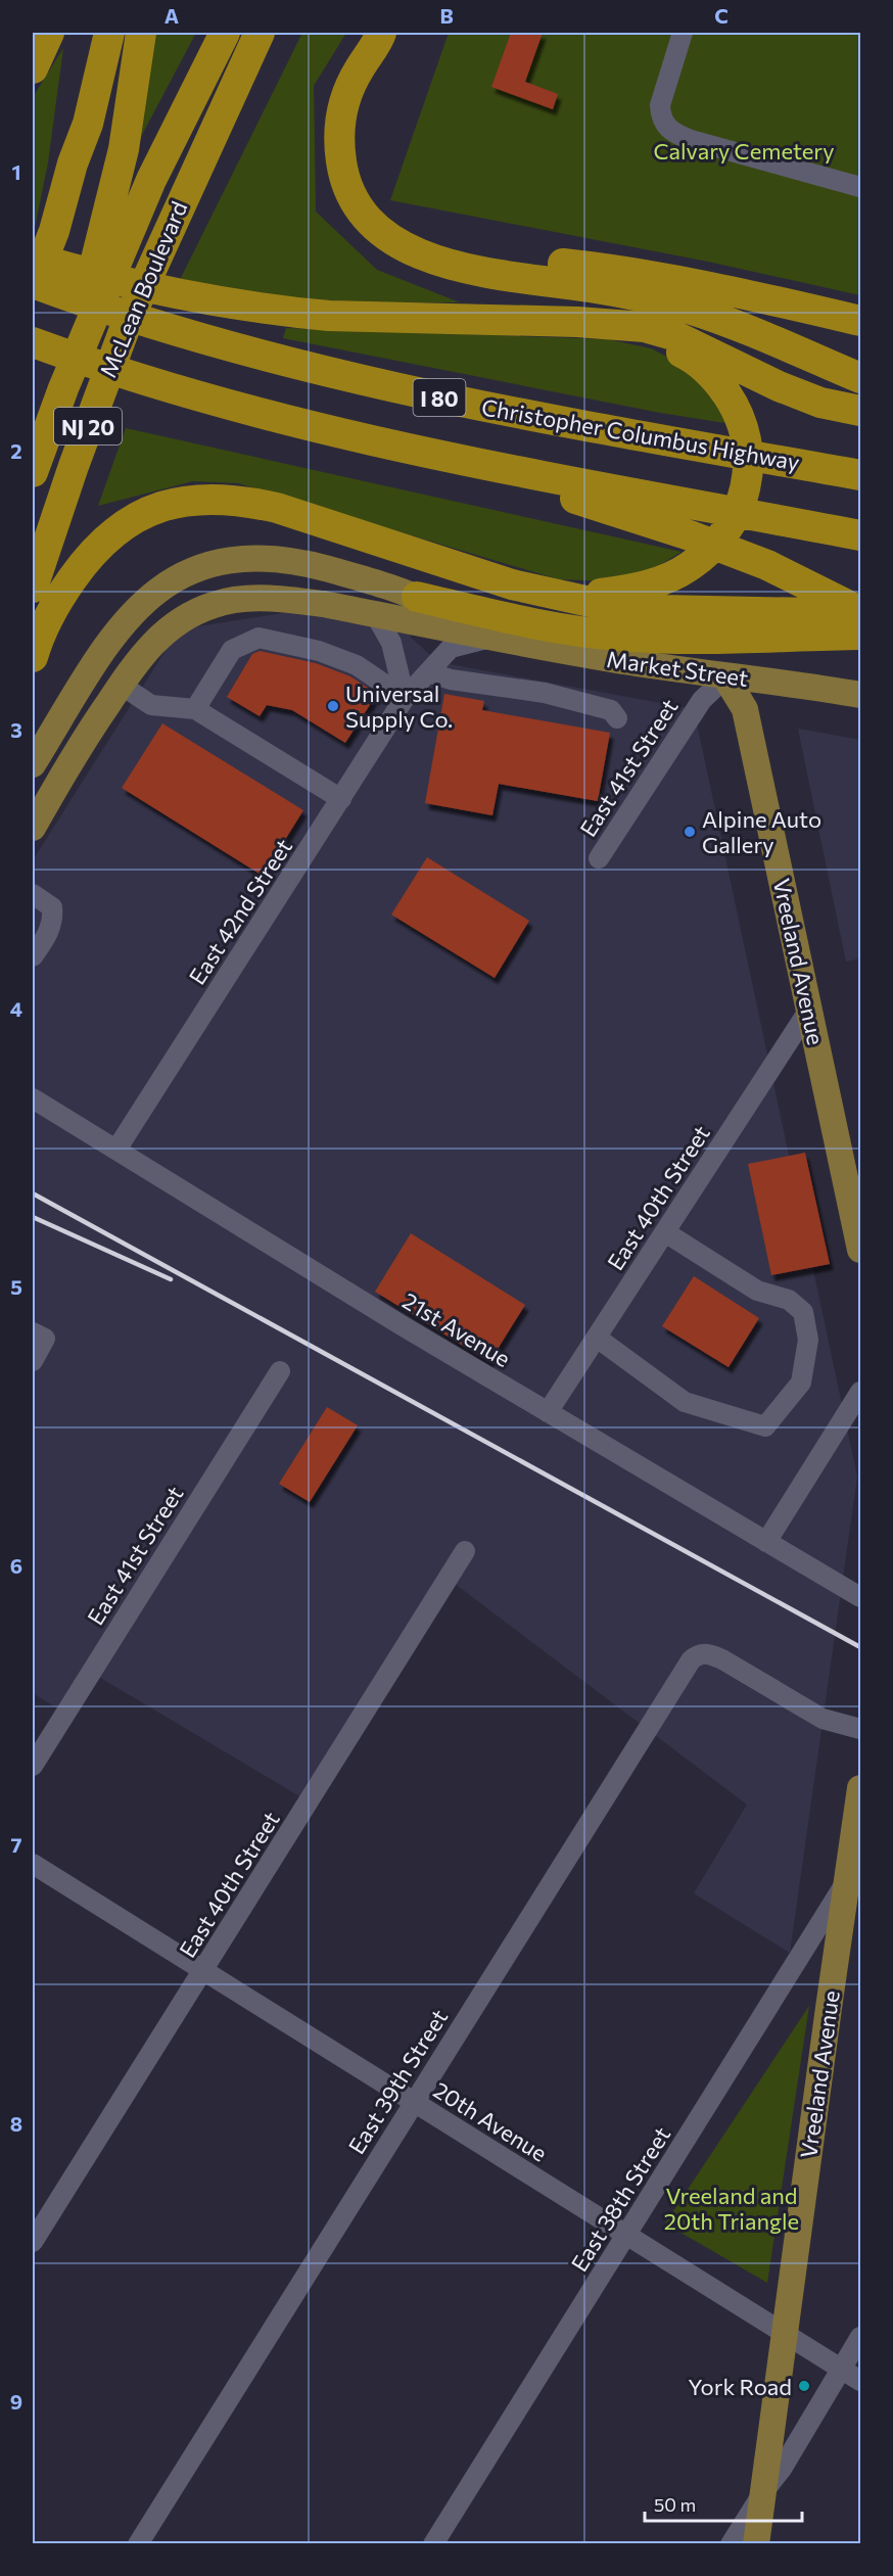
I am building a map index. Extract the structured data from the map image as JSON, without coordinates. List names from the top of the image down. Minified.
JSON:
{"streets":{"highway":["McLean Boulevard","I 80","NJ 20","Christopher Columbus Highway"],"main road":["Market Street","Vreeland Avenue"],"street":["East 41st Street","East 42nd Street","East 40th Street","21st Avenue","East 39th Street","20th Avenue","East 38th Street"]},"crossings":[["Market Street","East 41st Street"],["Market Street","East 42nd Street"],["Market Street","Vreeland Avenue"],["East 41st Street","Vreeland Avenue"],["East 42nd Street","21st Avenue"],["Vreeland Avenue","East 40th Street"],["Vreeland Avenue","20th Avenue"],["Vreeland Avenue","East 38th Street"],["East 40th Street","21st Avenue"],["East 40th Street","20th Avenue"],["East 39th Street","20th Avenue"],["20th Avenue","East 38th Street"]],"parks":["Calvary Cemetery","Vreeland and 20th Triangle"],"places":["Universal Supply Co.","Alpine Auto Gallery","York Road"],"scale_bar":"50 m","grid":{"columns":["A","B","C"],"rows":["1","2","3","4","5","6","7","8","9"]}}
